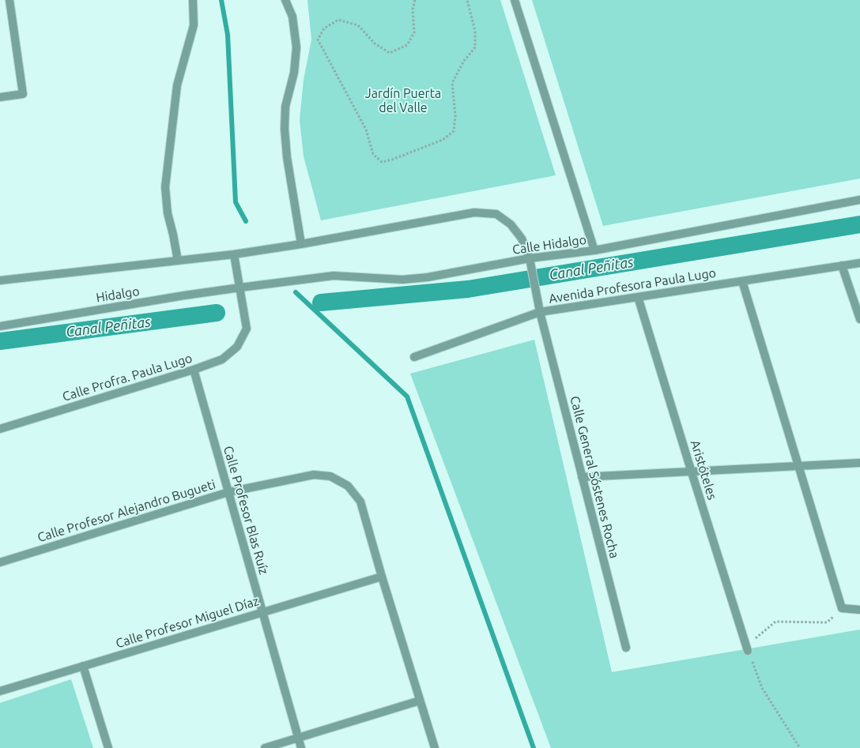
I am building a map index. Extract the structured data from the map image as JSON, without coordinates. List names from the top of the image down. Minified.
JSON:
{"streets":{"street":["Calle Hidalgo","Avenida Profesora Paula Lugo","Hidalgo","Calle Profra. Paula Lugo","Aristóteles","Calle General Sóstenes Rocha","Calle Profesor Blas Ruíz","Calle Profesor Alejandro Bugueti","Calle Profesor Miguel Díaz"]},"crossings":[["Calle Hidalgo","Hidalgo"],["Calle Hidalgo","Calle Profra. Paula Lugo"],["Avenida Profesora Paula Lugo","Aristóteles"],["Avenida Profesora Paula Lugo","Calle General Sóstenes Rocha"],["Hidalgo","Calle Profra. Paula Lugo"],["Calle Profra. Paula Lugo","Calle Profesor Blas Ruíz"],["Calle Profesor Blas Ruíz","Calle Profesor Alejandro Bugueti"],["Calle Profesor Blas Ruíz","Calle Profesor Miguel Díaz"],["Calle Profesor Alejandro Bugueti","Calle Profesor Miguel Díaz"]],"water":["Canal Peñitas"],"parks":["Jardín Puerta del Valle"]}
